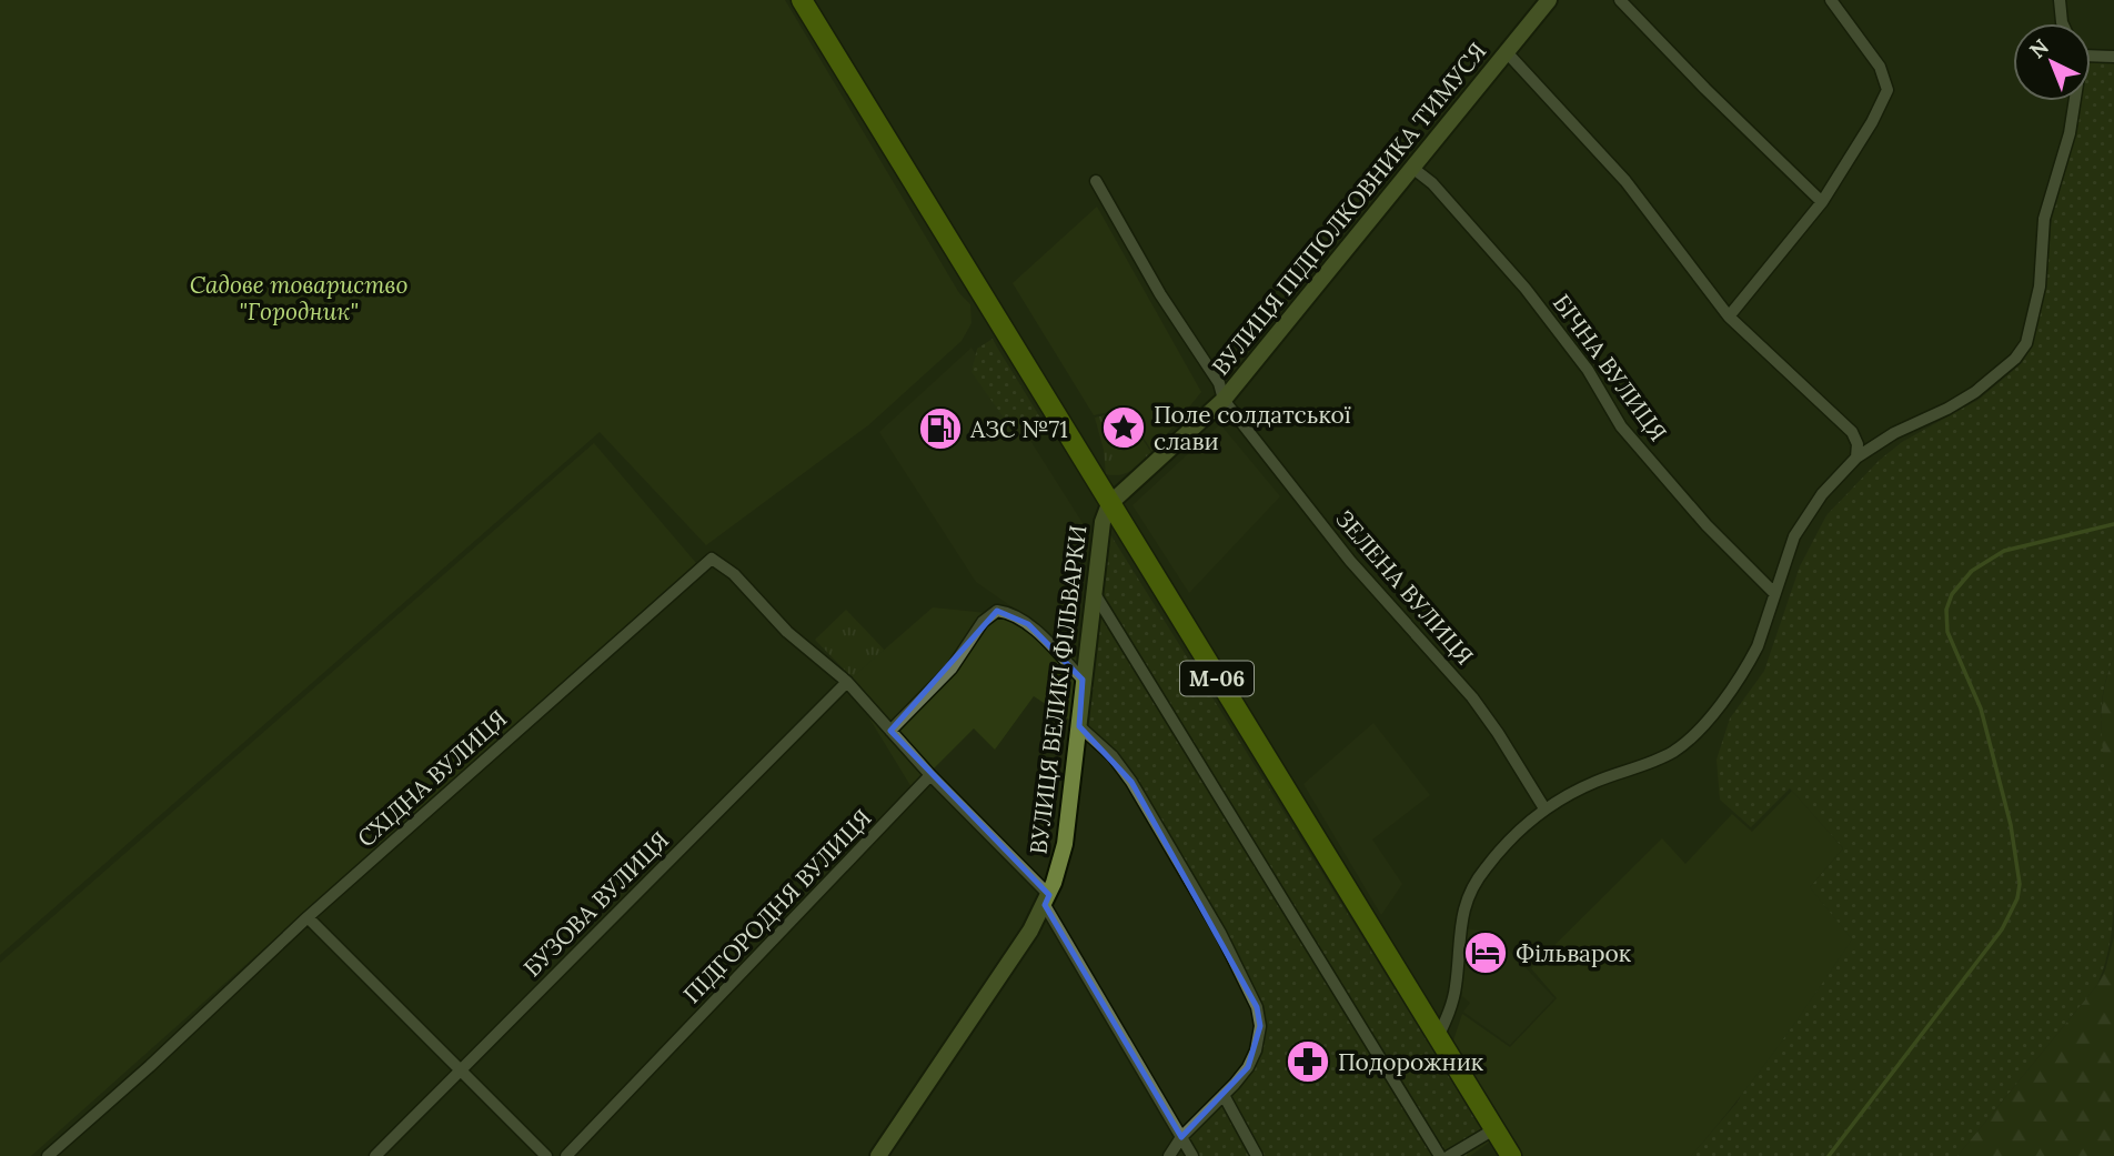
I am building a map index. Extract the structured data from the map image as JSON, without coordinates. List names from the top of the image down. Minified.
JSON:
{"streets":{"highway":["М-06"],"street":["ВУЛИЦЯ ПІДПОЛКОВНИКА ТИМУСЯ","БІЧНА ВУЛИЦЯ","ЗЕЛЕНА ВУЛИЦЯ","ВУЛИЦЯ ВЕЛИКІ ФІЛЬВАРКИ","СХІДНА ВУЛИЦЯ","БУЗОВА ВУЛИЦЯ","ПІДГОРОДНЯ ВУЛИЦЯ"]},"crossings":[["ВУЛИЦЯ ПІДПОЛКОВНИКА ТИМУСЯ","БІЧНА ВУЛИЦЯ"],["ВУЛИЦЯ ПІДПОЛКОВНИКА ТИМУСЯ","ЗЕЛЕНА ВУЛИЦЯ"],["ВУЛИЦЯ ПІДПОЛКОВНИКА ТИМУСЯ","М-06"],["ВУЛИЦЯ ПІДПОЛКОВНИКА ТИМУСЯ","ВУЛИЦЯ ВЕЛИКІ ФІЛЬВАРКИ"],["М-06","ВУЛИЦЯ ВЕЛИКІ ФІЛЬВАРКИ"],["СХІДНА ВУЛИЦЯ","БУЗОВА ВУЛИЦЯ"]],"parks":["Садове товариство \"Городник\""],"places":{"place":["Поле солдатської слави"],"fuel station":["АЗС №71"],"hotel":["Фільварок"],"pharmacy":["Подорожник"]},"north":"top left"}
